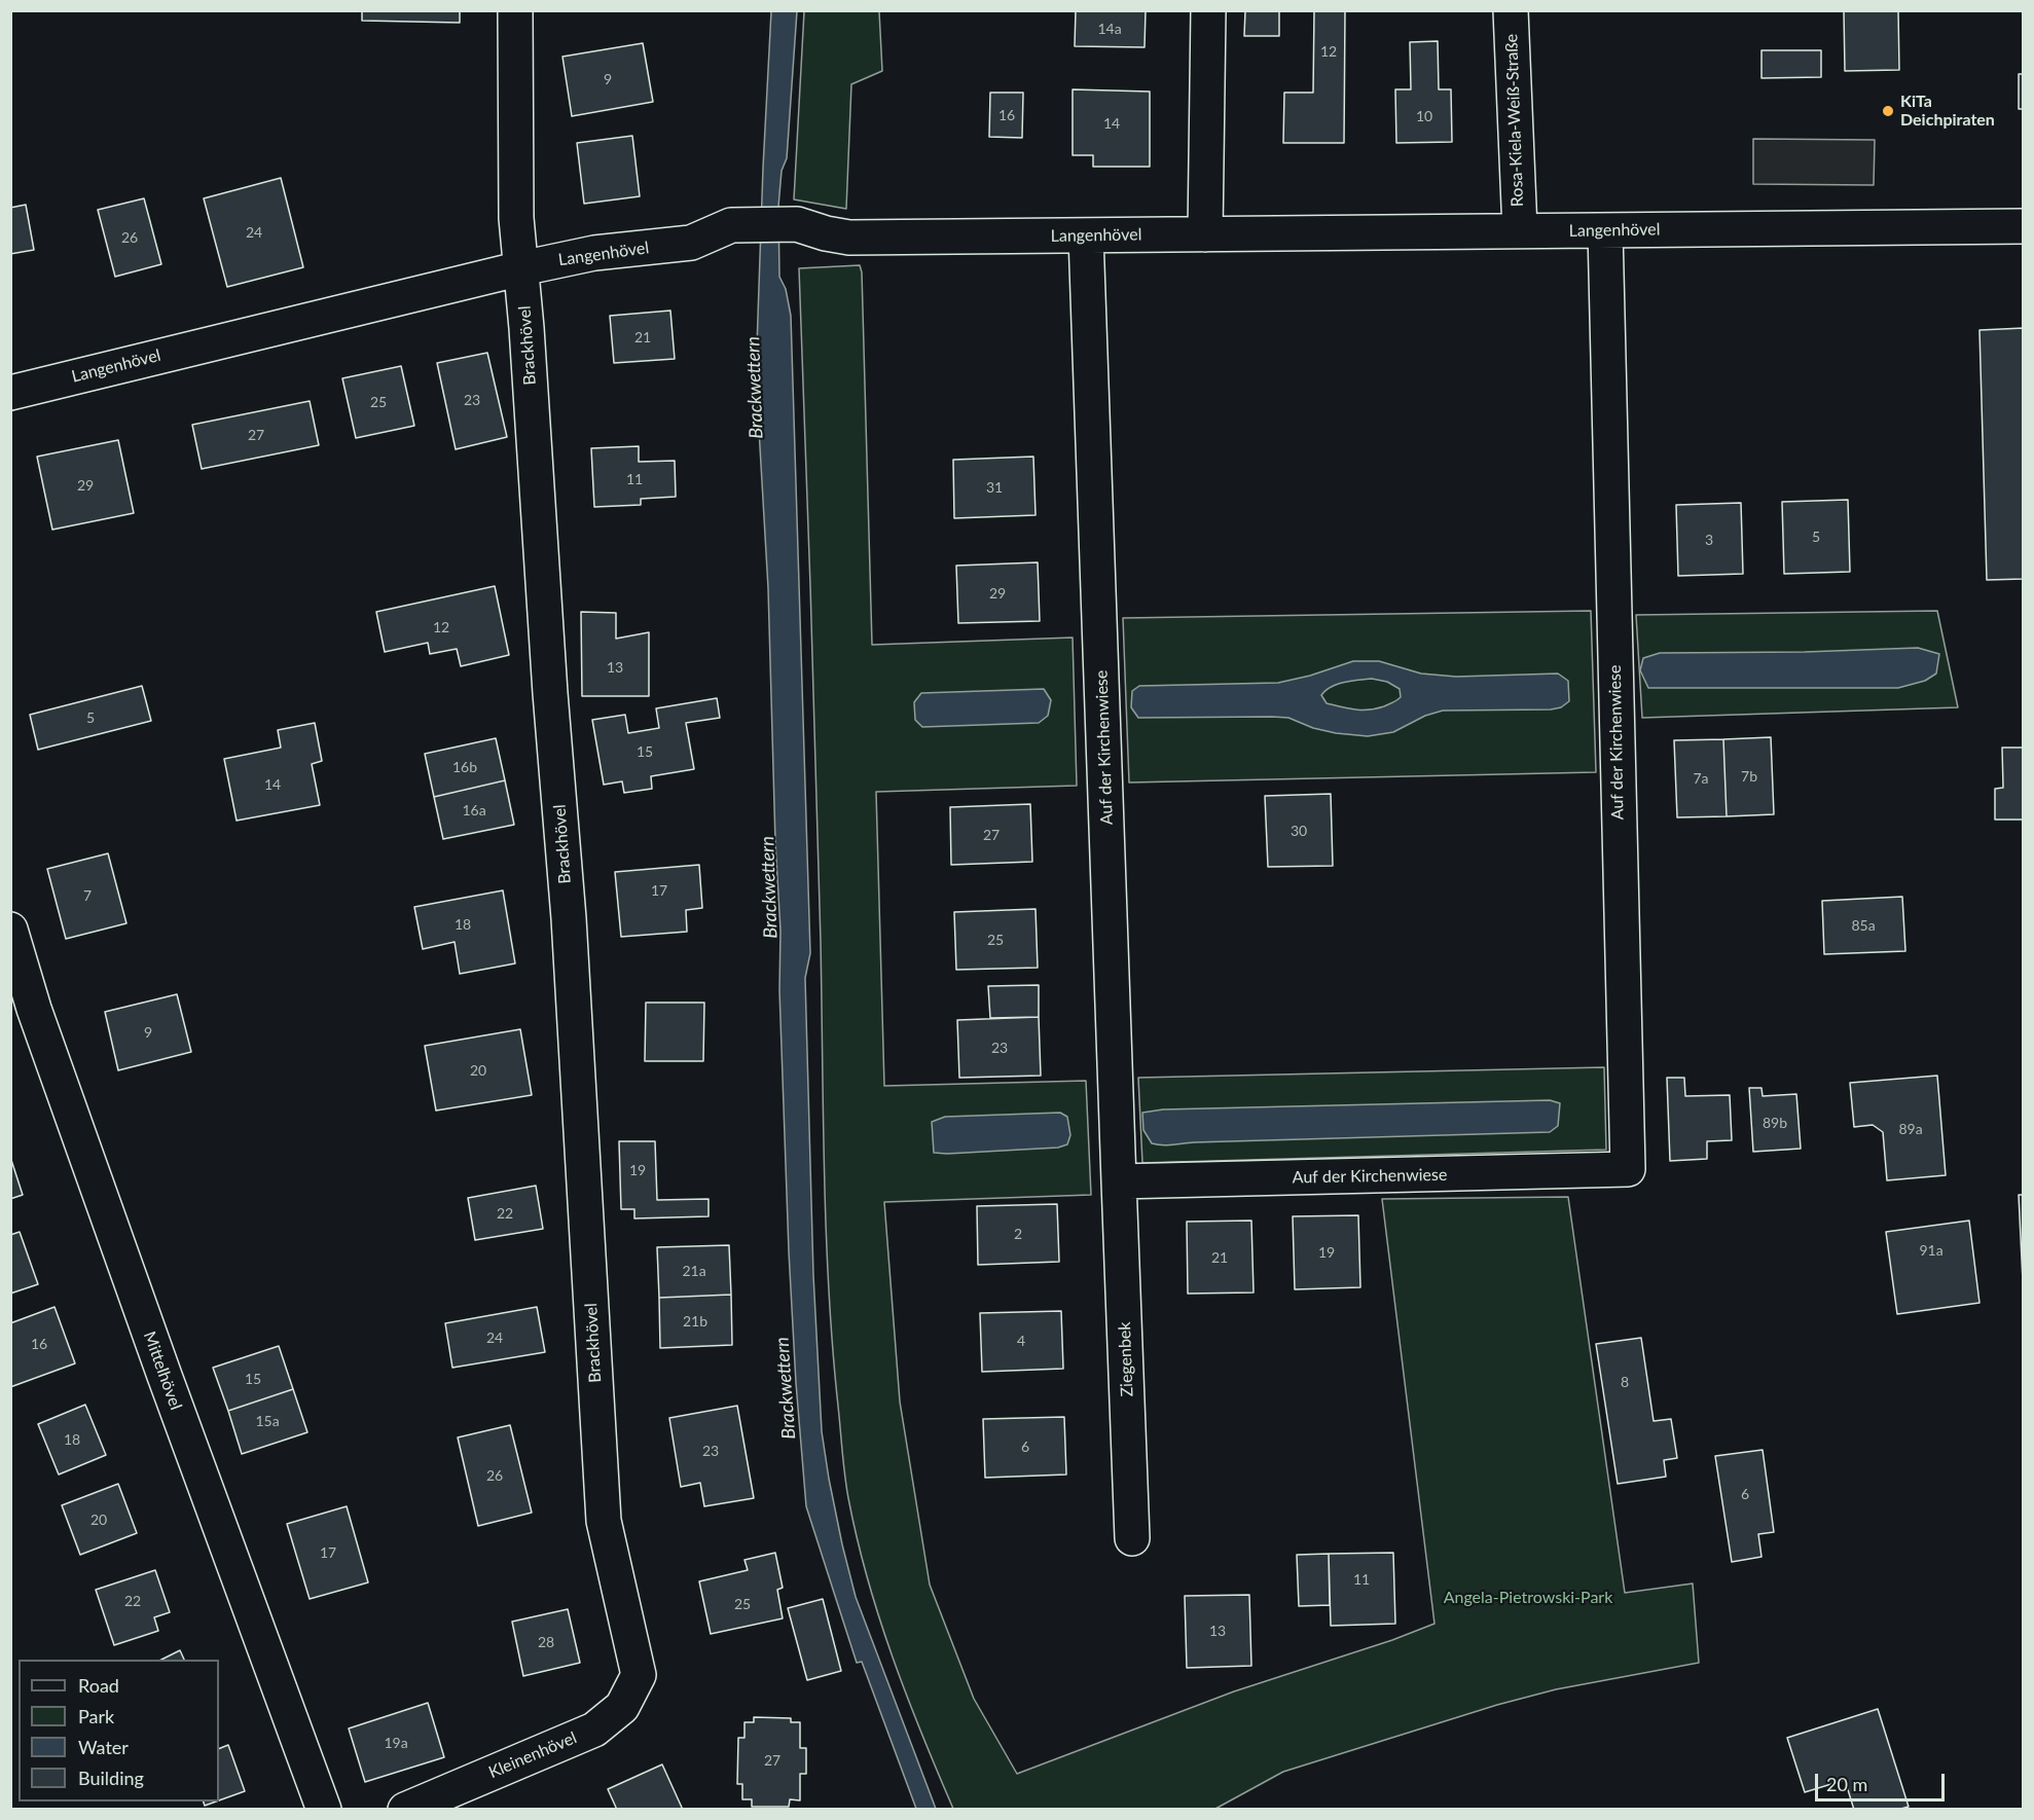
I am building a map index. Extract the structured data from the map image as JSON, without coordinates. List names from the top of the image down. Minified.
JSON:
{"streets":{"street":["Rosa-Kiela-Weiß-Straße","Langenhövel","Brackhövel","Auf der Kirchenwiese","Ziegenbek","Mittelhövel","Kleinenhövel"]},"crossings":[["Rosa-Kiela-Weiß-Straße","Langenhövel"],["Langenhövel","Brackhövel"],["Langenhövel","Auf der Kirchenwiese"],["Brackhövel","Kleinenhövel"],["Auf der Kirchenwiese","Ziegenbek"]],"water":["Brackwettern"],"parks":["Angela-Pietrowski-Park"],"places":["KiTa Deichpiraten"],"house_numbers":["14a","12","9","16","10","14","24","26","21","23","25","27","11","29","31","5","3","29","12","13","5","15","16b","7b","7a","14","16a","30","27","17","7","18","85a","25","9","23","20","89b","89a","19","22","2","91a","19","21","21a","21b","24","4","16","15","8","15a","18","6","23","26","6","20","17","11","22","25","13","28","19a","27"],"legend":["Road","Park","Water","Building"],"scale_bar":"20 m"}
